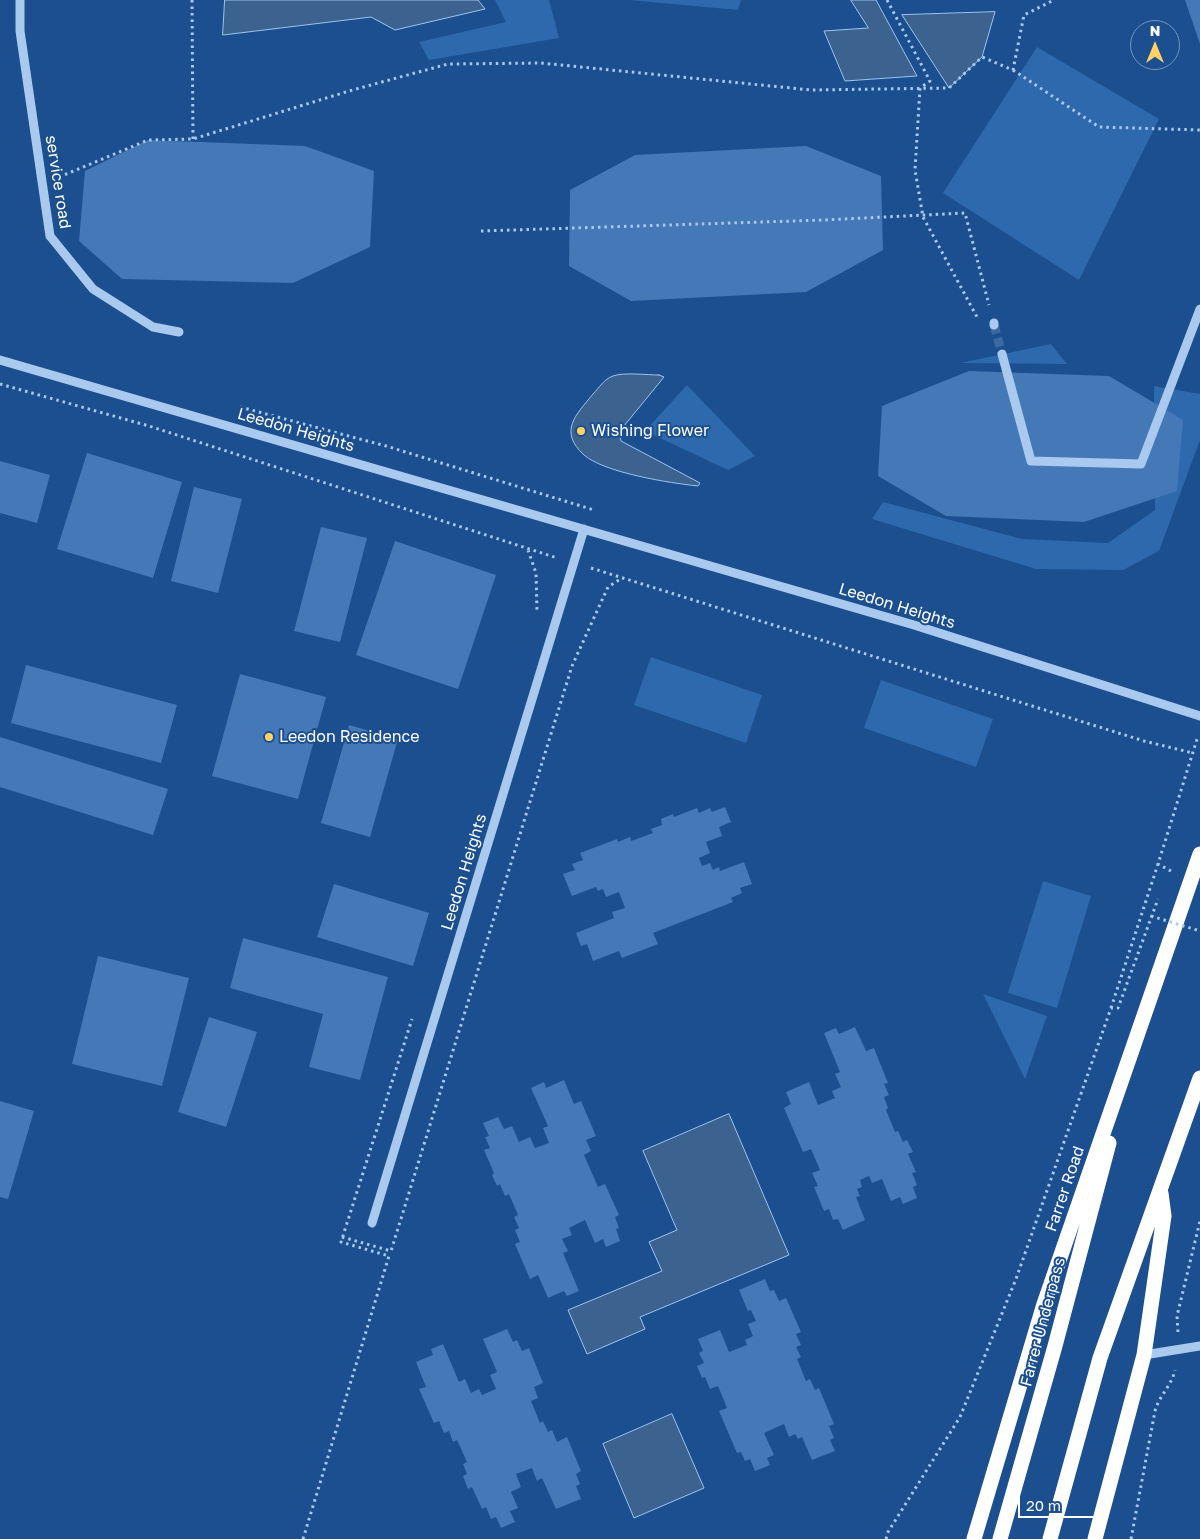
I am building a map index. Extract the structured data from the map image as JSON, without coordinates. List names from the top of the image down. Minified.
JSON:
{"streets":{"highway":["Farrer Road","Farrer Underpass"],"street":["service road","Leedon Heights"]},"crossings":[["Farrer Road","Farrer Underpass"]],"places":["Wishing Flower","Leedon Residence"],"scale_bar":"20 m","north":"top"}
